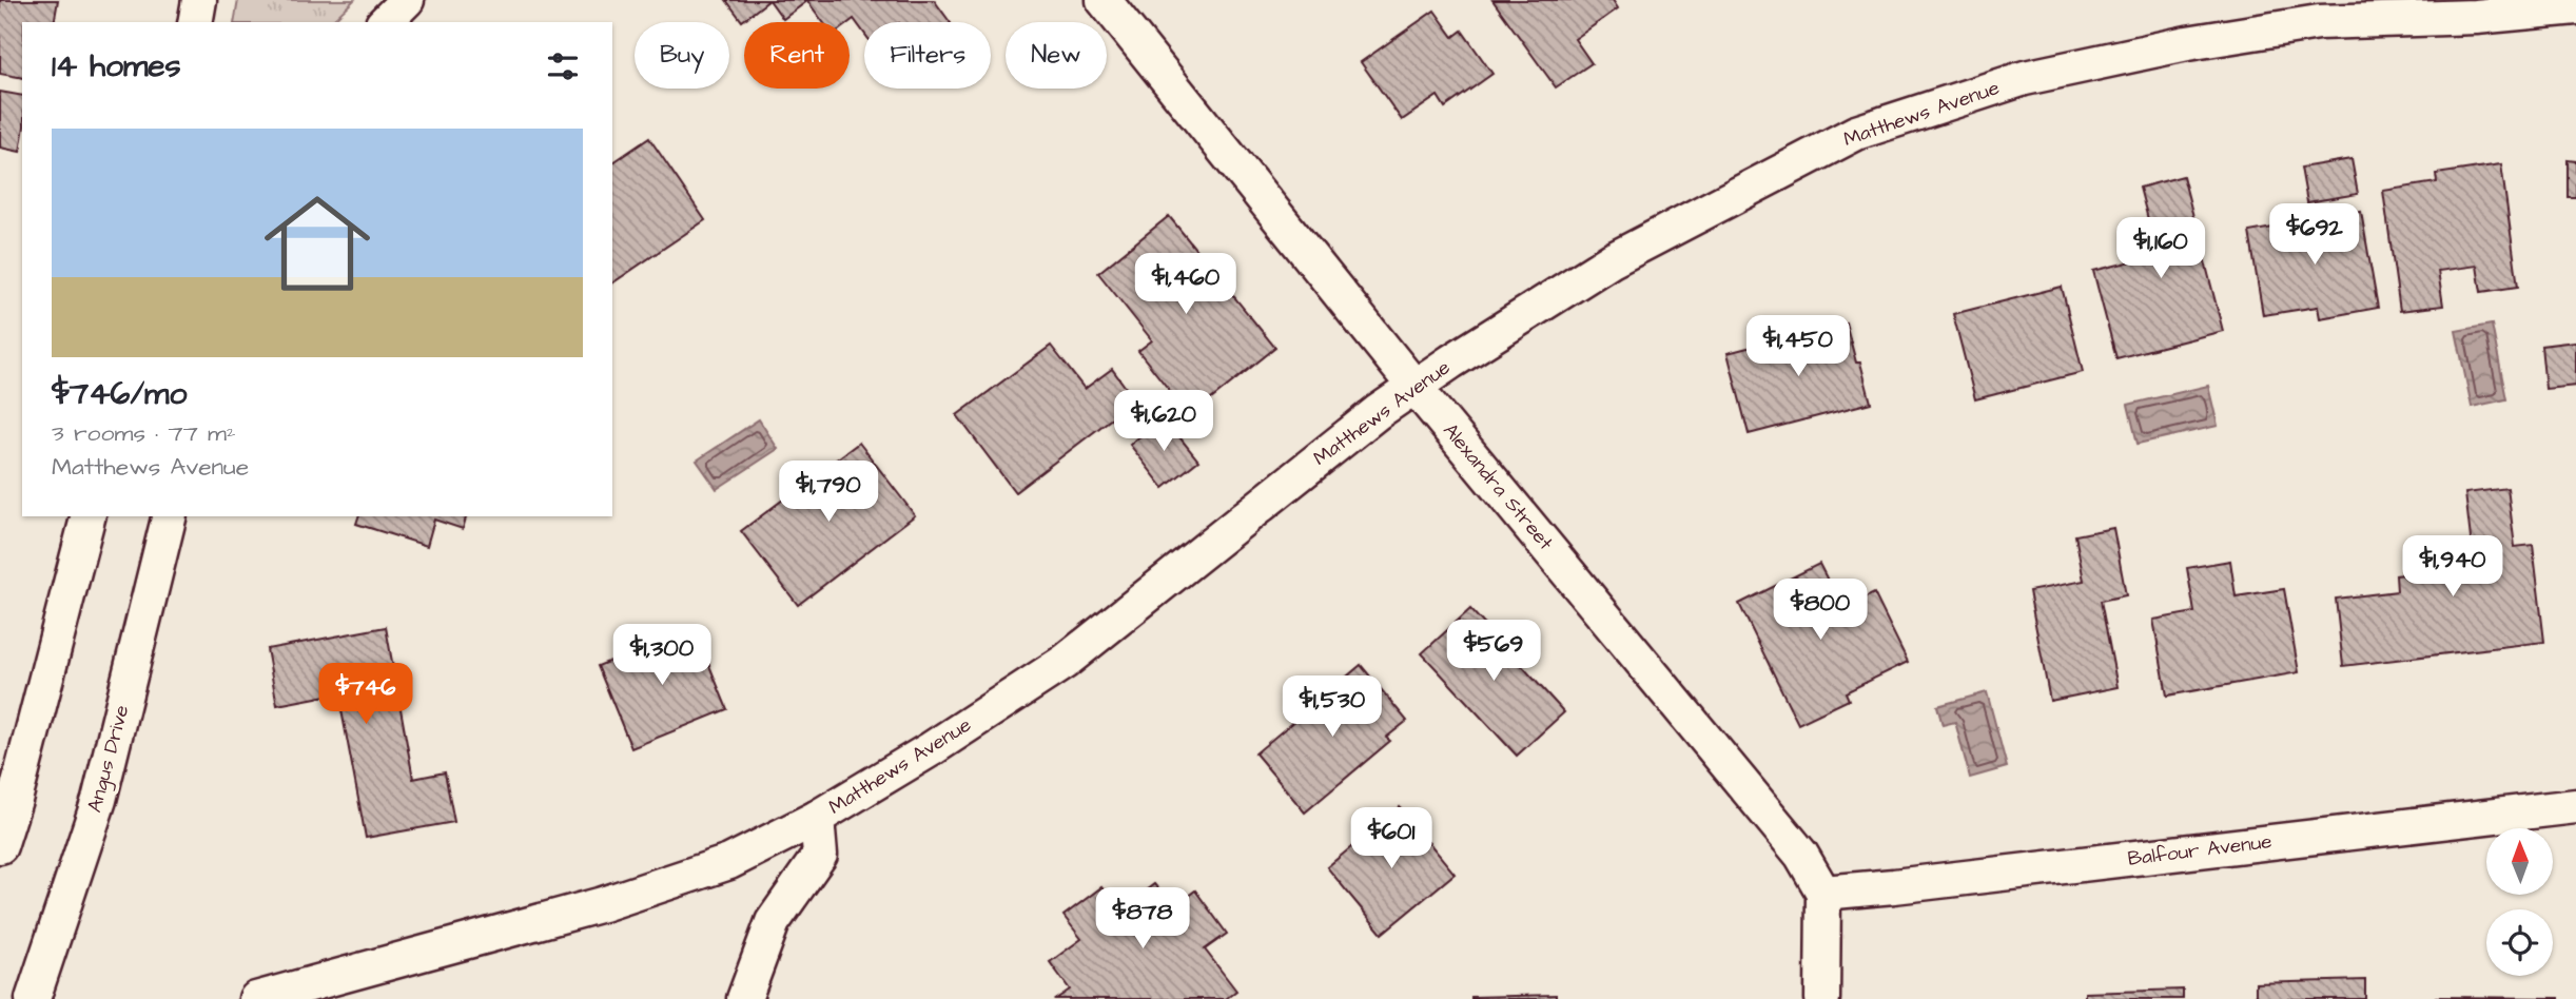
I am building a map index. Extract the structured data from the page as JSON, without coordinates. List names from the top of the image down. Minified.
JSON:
{"streets":{"street":["Matthews Avenue","Alexandra Street","Angus Drive","Balfour Avenue"]},"crossings":[["Matthews Avenue","Alexandra Street"],["Alexandra Street","Balfour Avenue"]],"north":"top","page":{"chip":["Buy","Rent","Filters","New"],"heading":"14 homes","list":[{"name":"$746/mo","note":"3 rooms · 77 m² · Matthews Avenue"}],"price":["$692","$1,160","$1,460","$1,450","$1,620","$1,790","$1,940","$800","$569","$1,300","$746","$1,530","$601","$878"]}}
